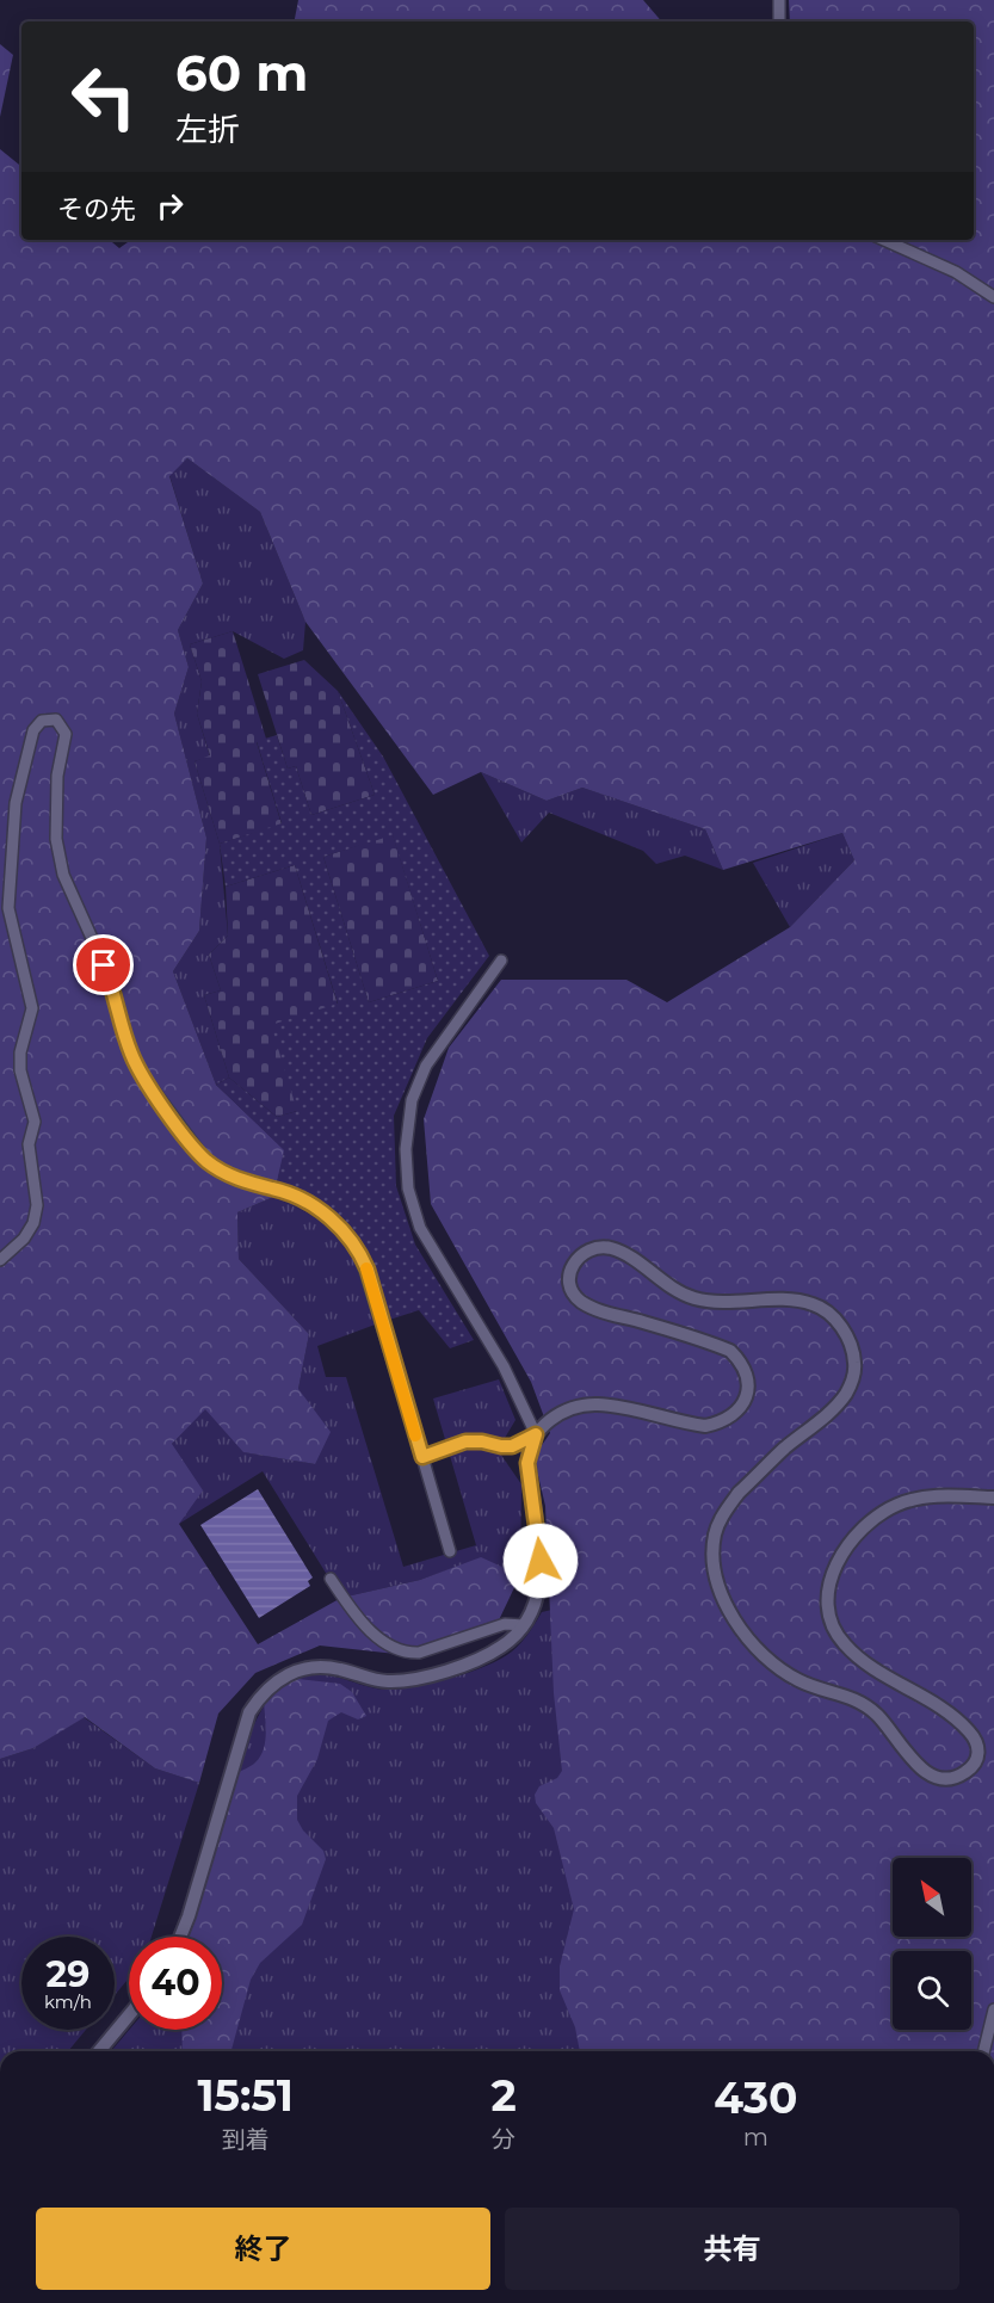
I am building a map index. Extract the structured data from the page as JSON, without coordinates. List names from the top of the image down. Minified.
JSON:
{"north":"top left","page":{"turn":["60 m","左折"],"then":"その先","speed":"29 km/h","limit":"40","eta":["15:51","到着","2","分","430","m"],"buttons":["終了","共有"]}}
